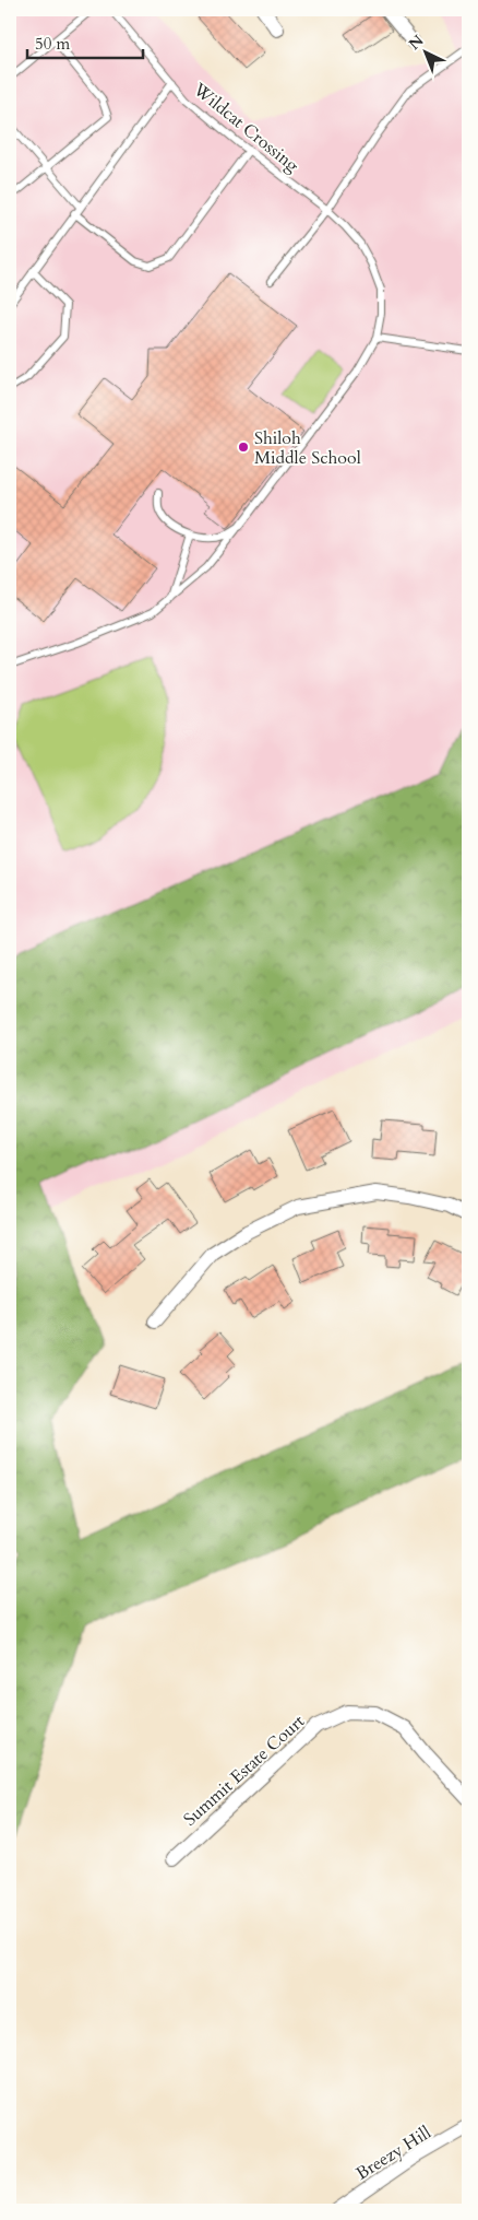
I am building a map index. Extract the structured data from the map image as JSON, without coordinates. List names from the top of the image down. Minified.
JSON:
{"streets":{"street":["Summit Estate Court","Breezy Hill"],"lane":["Wildcat Crossing"]},"places":["Shiloh Middle School"],"scale_bar":"50 m","north":"top left"}
